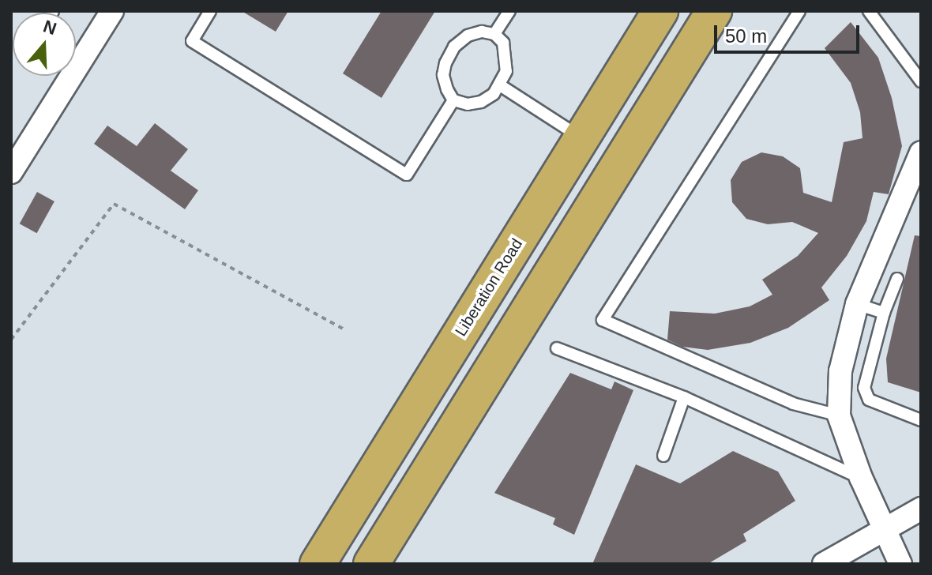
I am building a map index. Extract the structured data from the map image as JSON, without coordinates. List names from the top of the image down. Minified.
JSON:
{"streets":{"highway":["Liberation Road"]},"scale_bar":"50 m","north":"top"}
